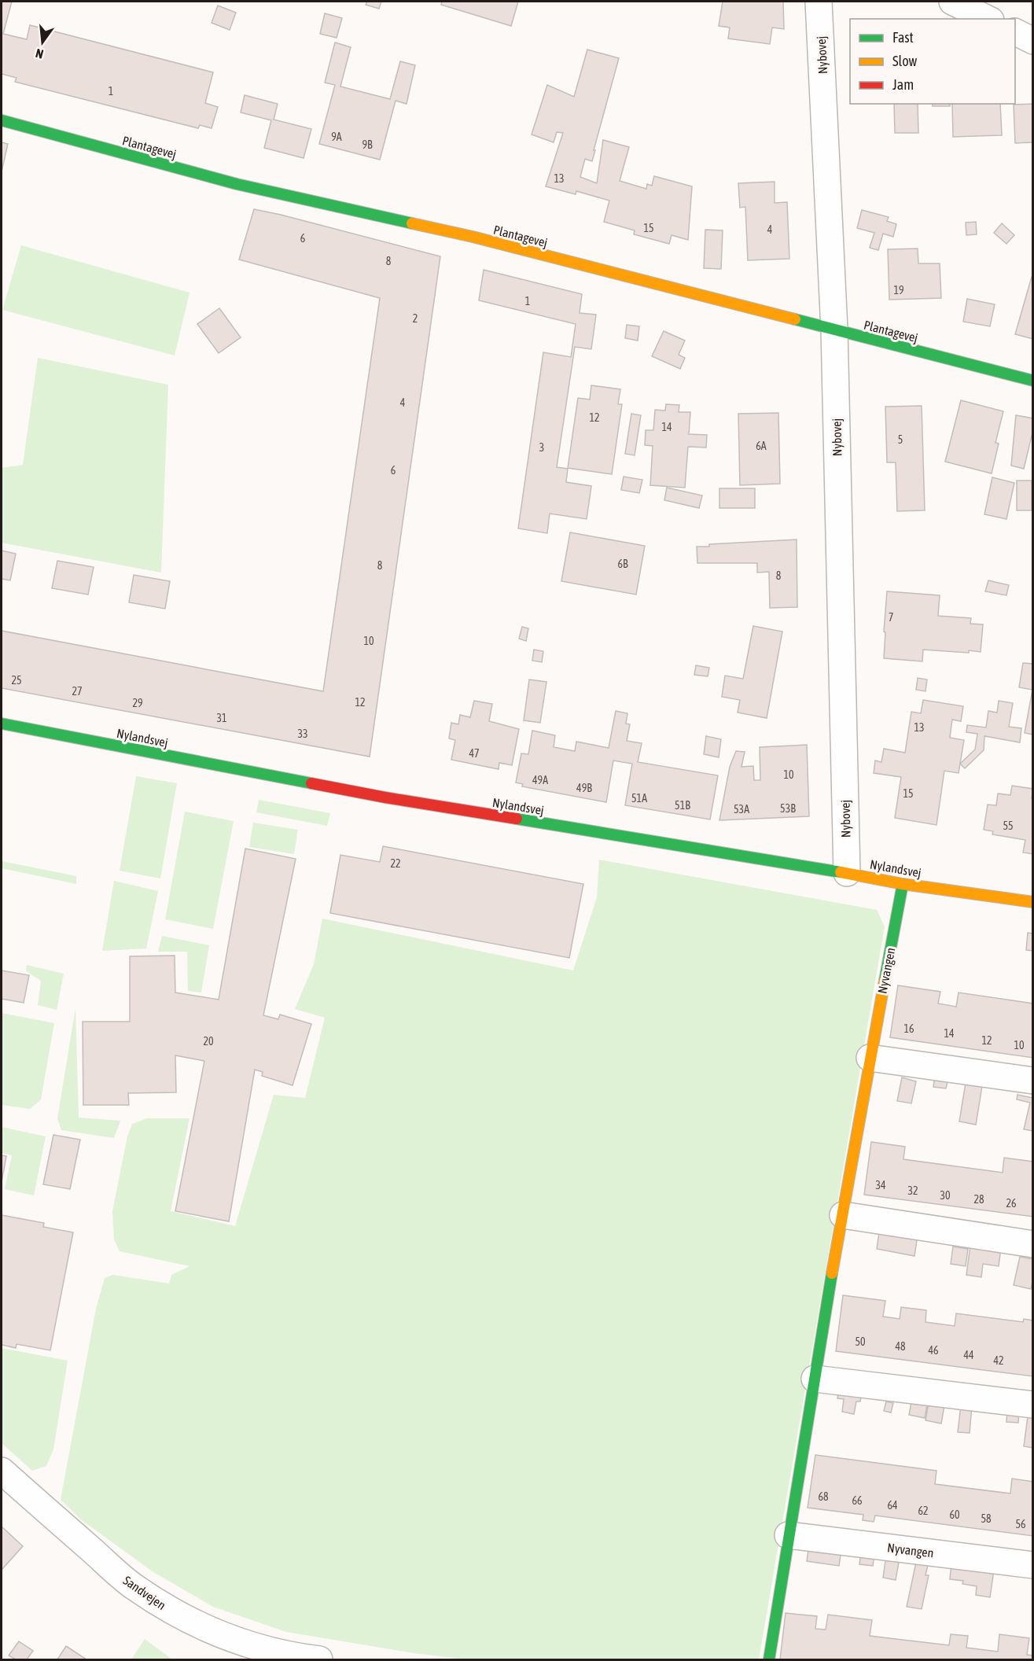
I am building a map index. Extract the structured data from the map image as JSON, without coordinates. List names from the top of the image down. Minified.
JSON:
{"streets":{"street":["Nybovej","Plantagevej","Nylandsvej","Nyvangen","Sandvejen"]},"crossings":[["Nybovej","Plantagevej"],["Nybovej","Nylandsvej"],["Nylandsvej","Nyvangen"]],"house_numbers":["1","9A","9B","13","15","4","6","8","19","1","2","4","12","14","5","6A","3","6","6B","8","8","7","10","25","27","12","29","31","13","33","47","10","49A","49B","15","51A","51B","53B","53A","55","22","16","14","12","20","10","34","32","30","28","26","50","48","46","44","42","68","66","64","62","60","58","56"],"legend":["Fast","Slow","Jam"],"north":"bottom"}
